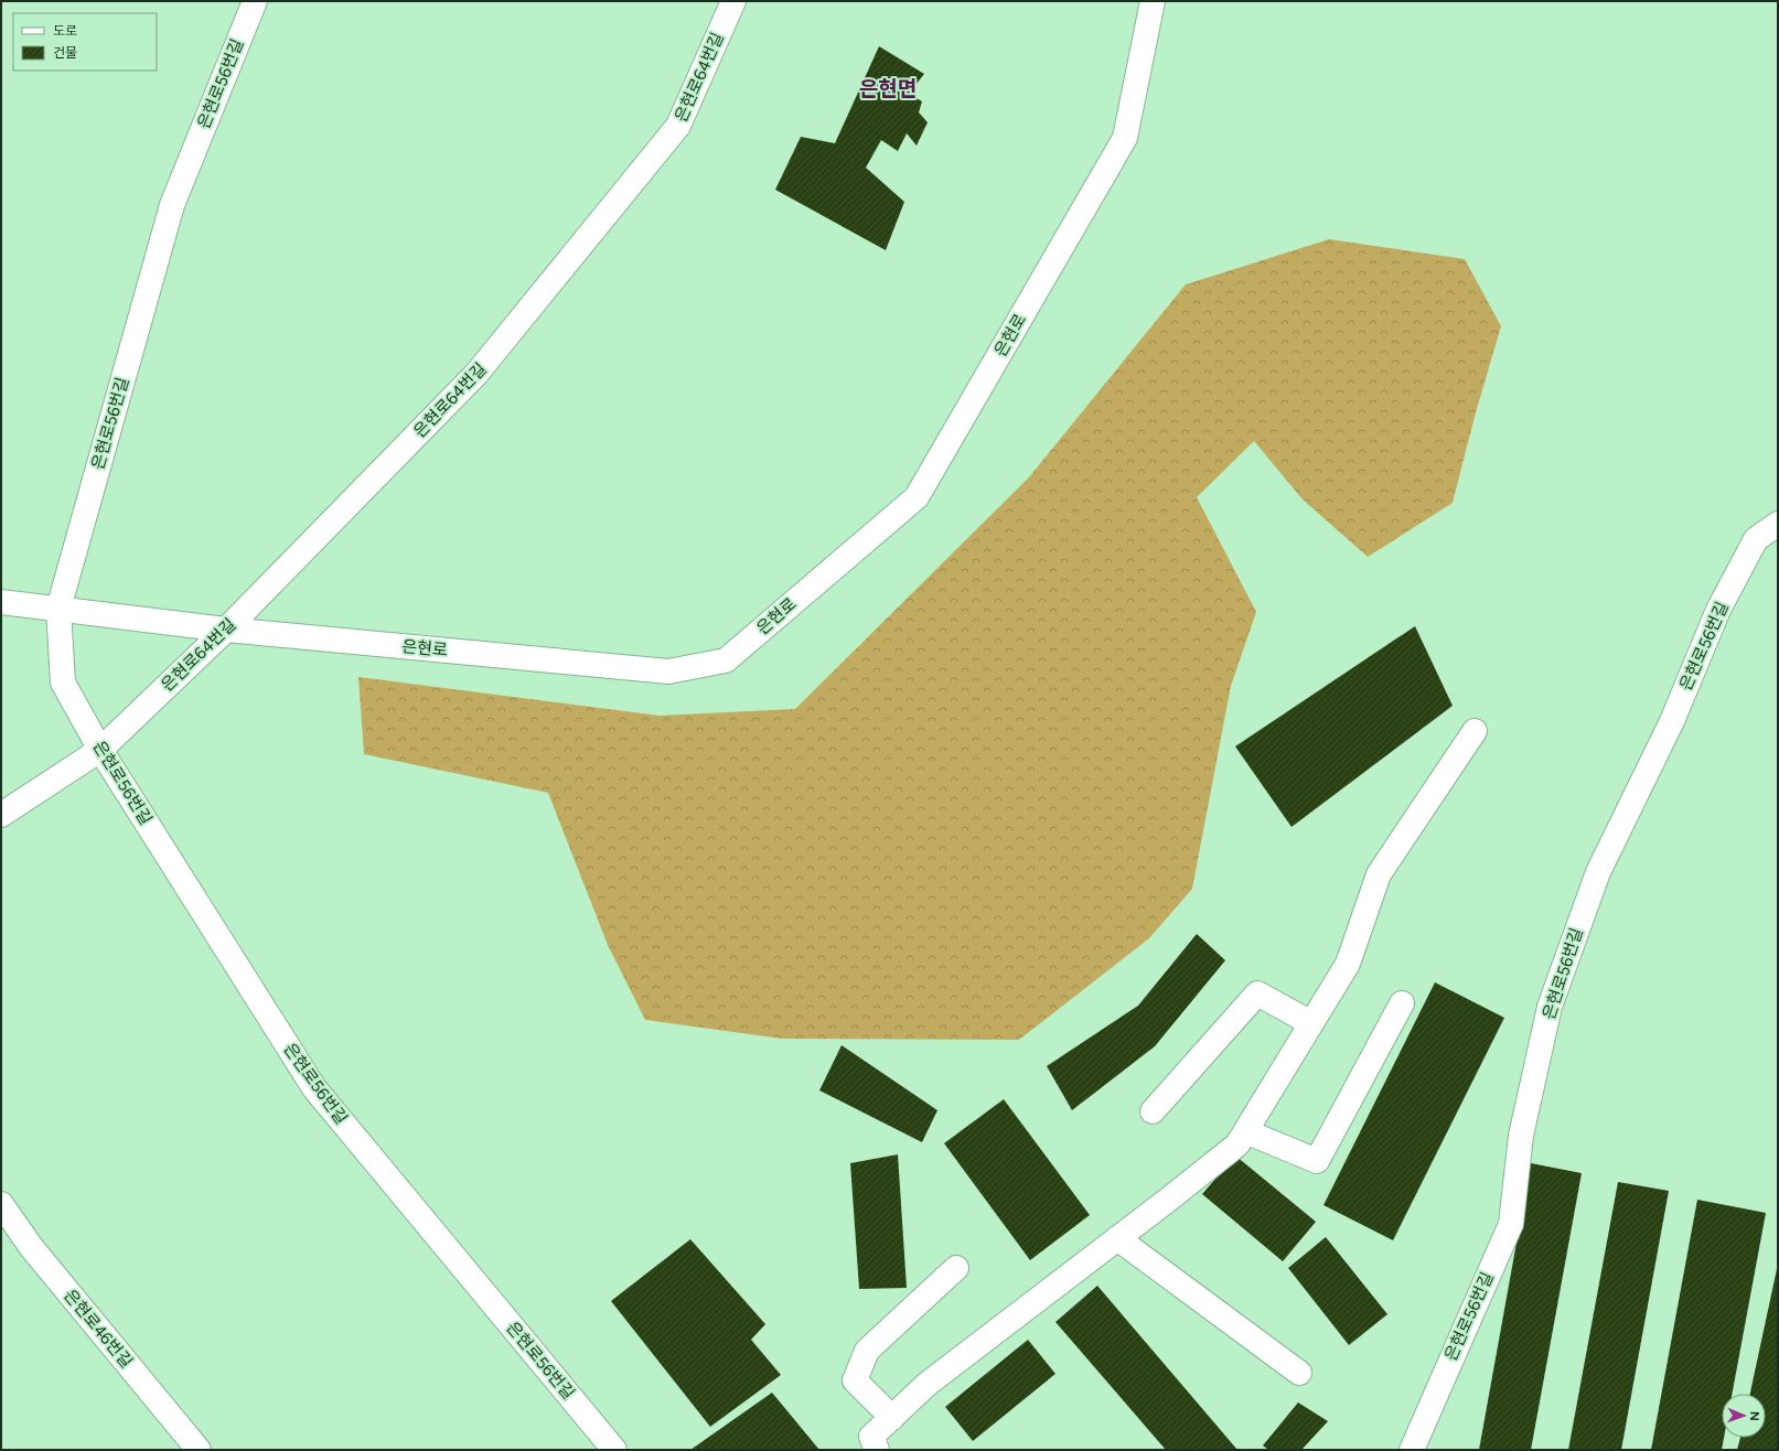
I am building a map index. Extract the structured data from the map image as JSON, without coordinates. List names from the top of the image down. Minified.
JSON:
{"streets":{"street":["은현로64번길","은현로56번길","은현로","은현로46번길"]},"crossings":[["은현로64번길","은현로56번길"],["은현로64번길","은현로"],["은현로56번길","은현로"]],"districts":["은현면"],"legend":["도로","건물"],"north":"right"}
